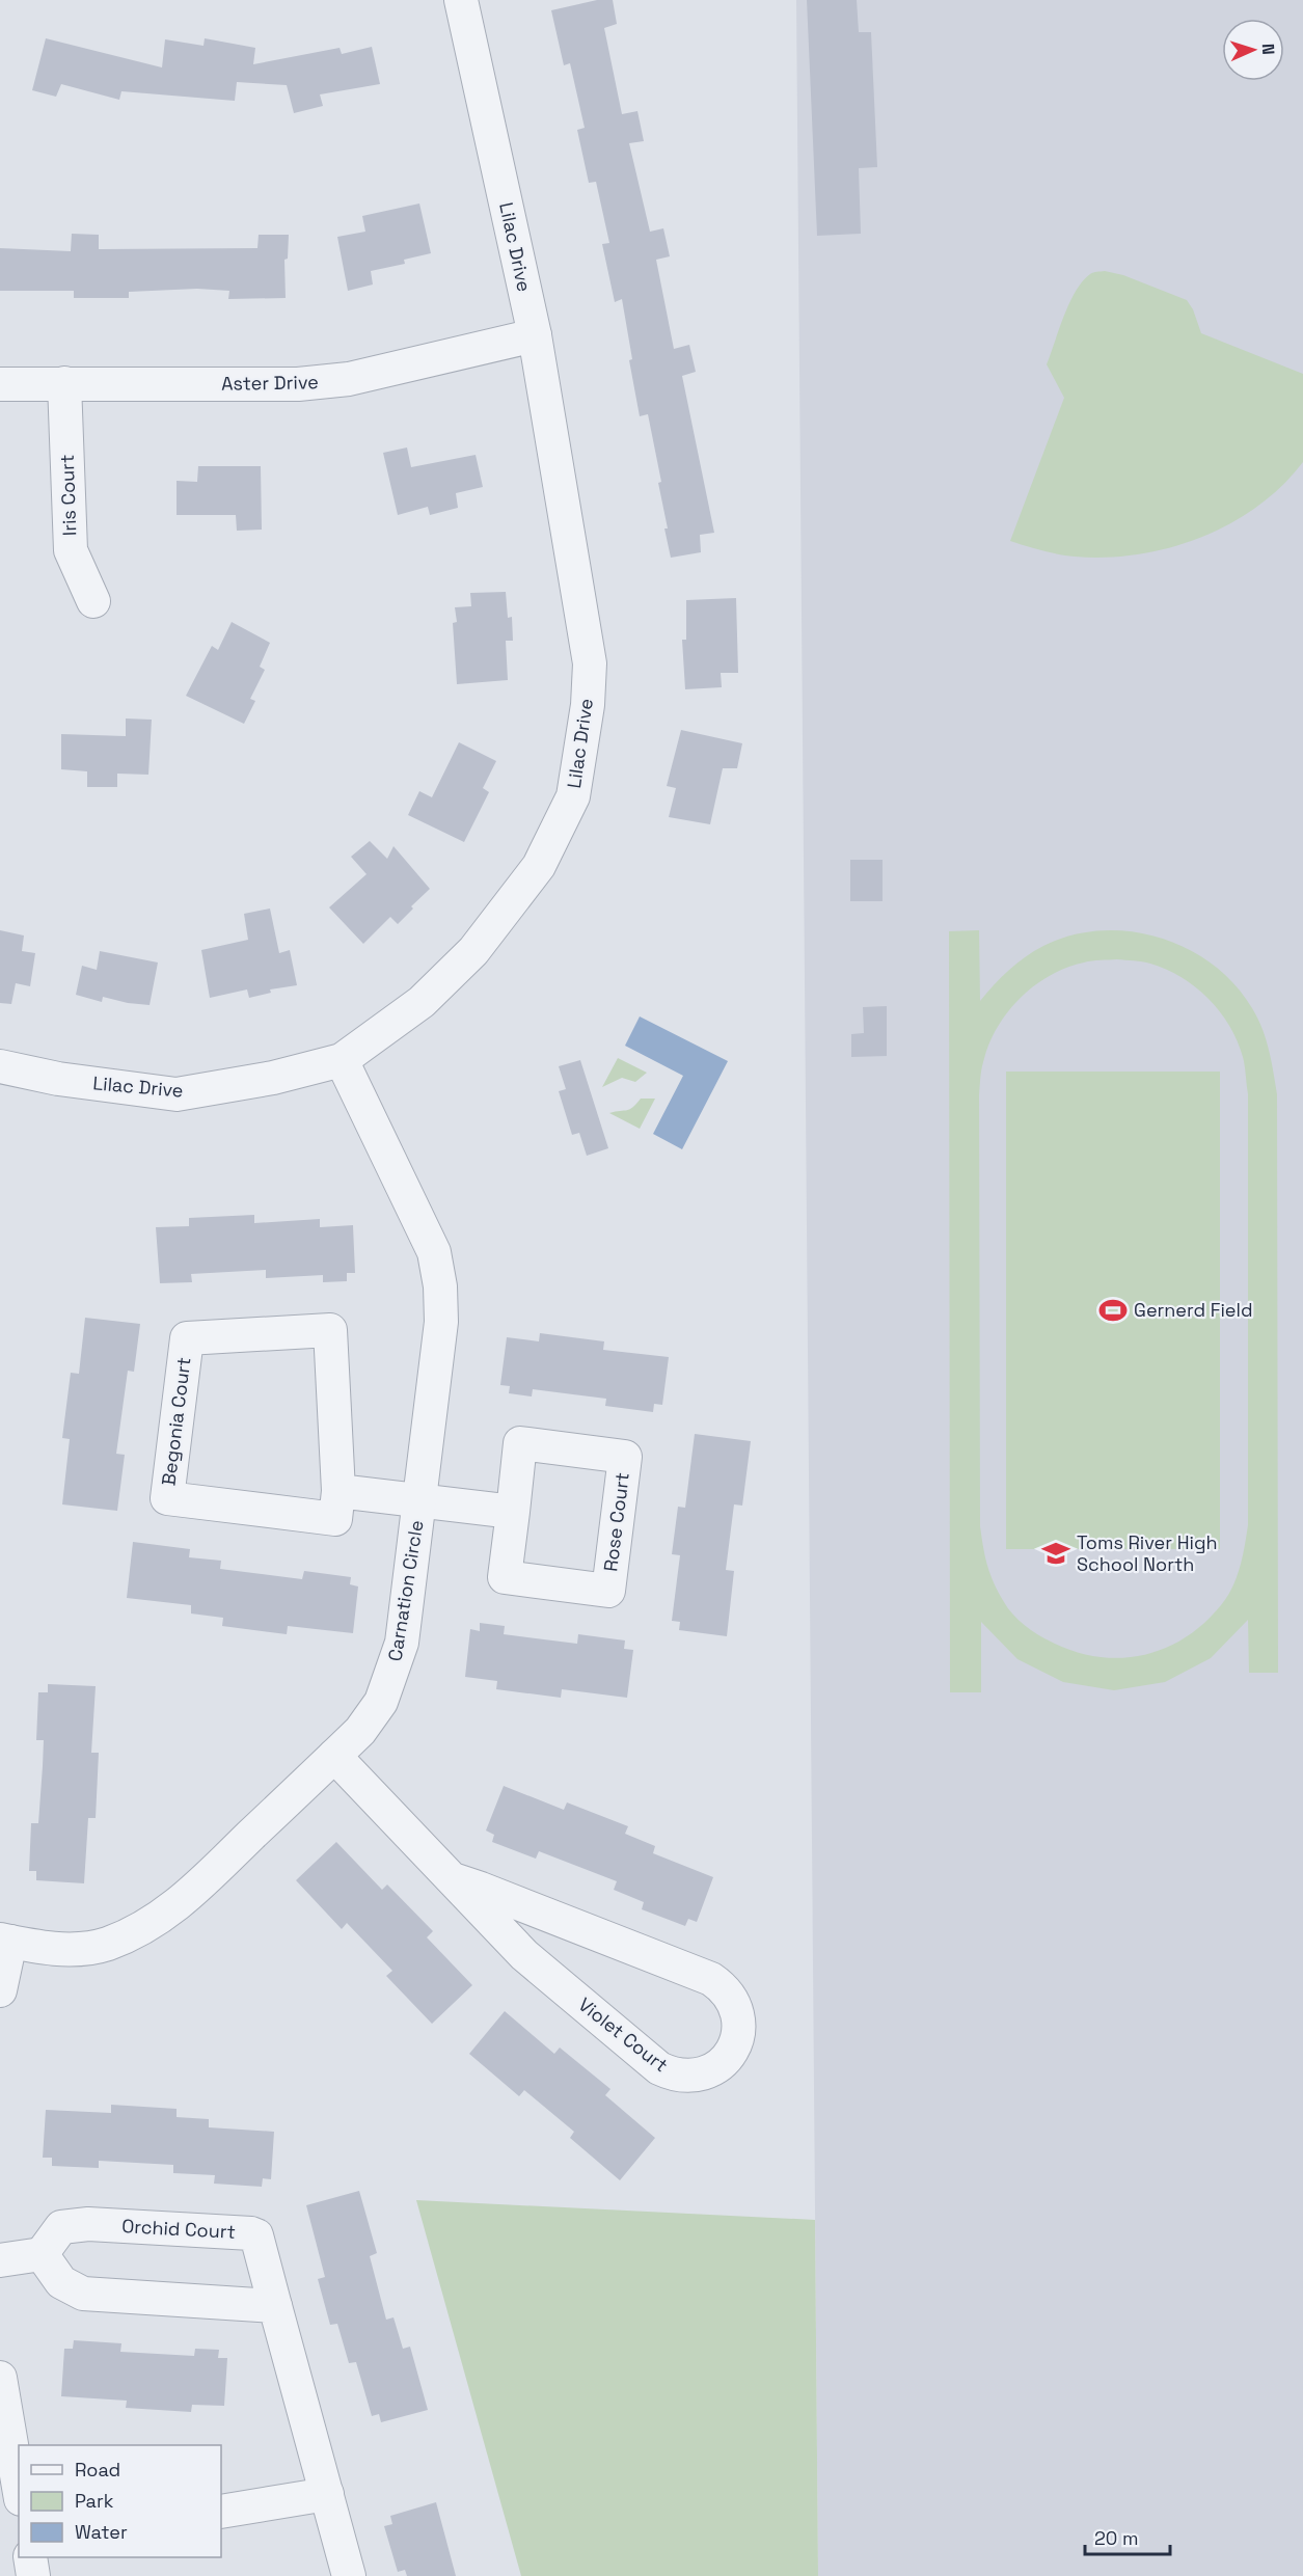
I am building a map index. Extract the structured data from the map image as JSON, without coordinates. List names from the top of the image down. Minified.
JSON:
{"streets":{"street":["Lilac Drive","Aster Drive","Iris Court","Begonia Court","Rose Court","Carnation Circle","Violet Court","Orchid Court"]},"crossings":[["Lilac Drive","Aster Drive"],["Lilac Drive","Carnation Circle"],["Aster Drive","Iris Court"],["Carnation Circle","Violet Court"]],"places":{"sports":["Gernerd Field"],"school or university":["Toms River High School North"]},"legend":["Road","Park","Water"],"scale_bar":"20 m","north":"right"}
